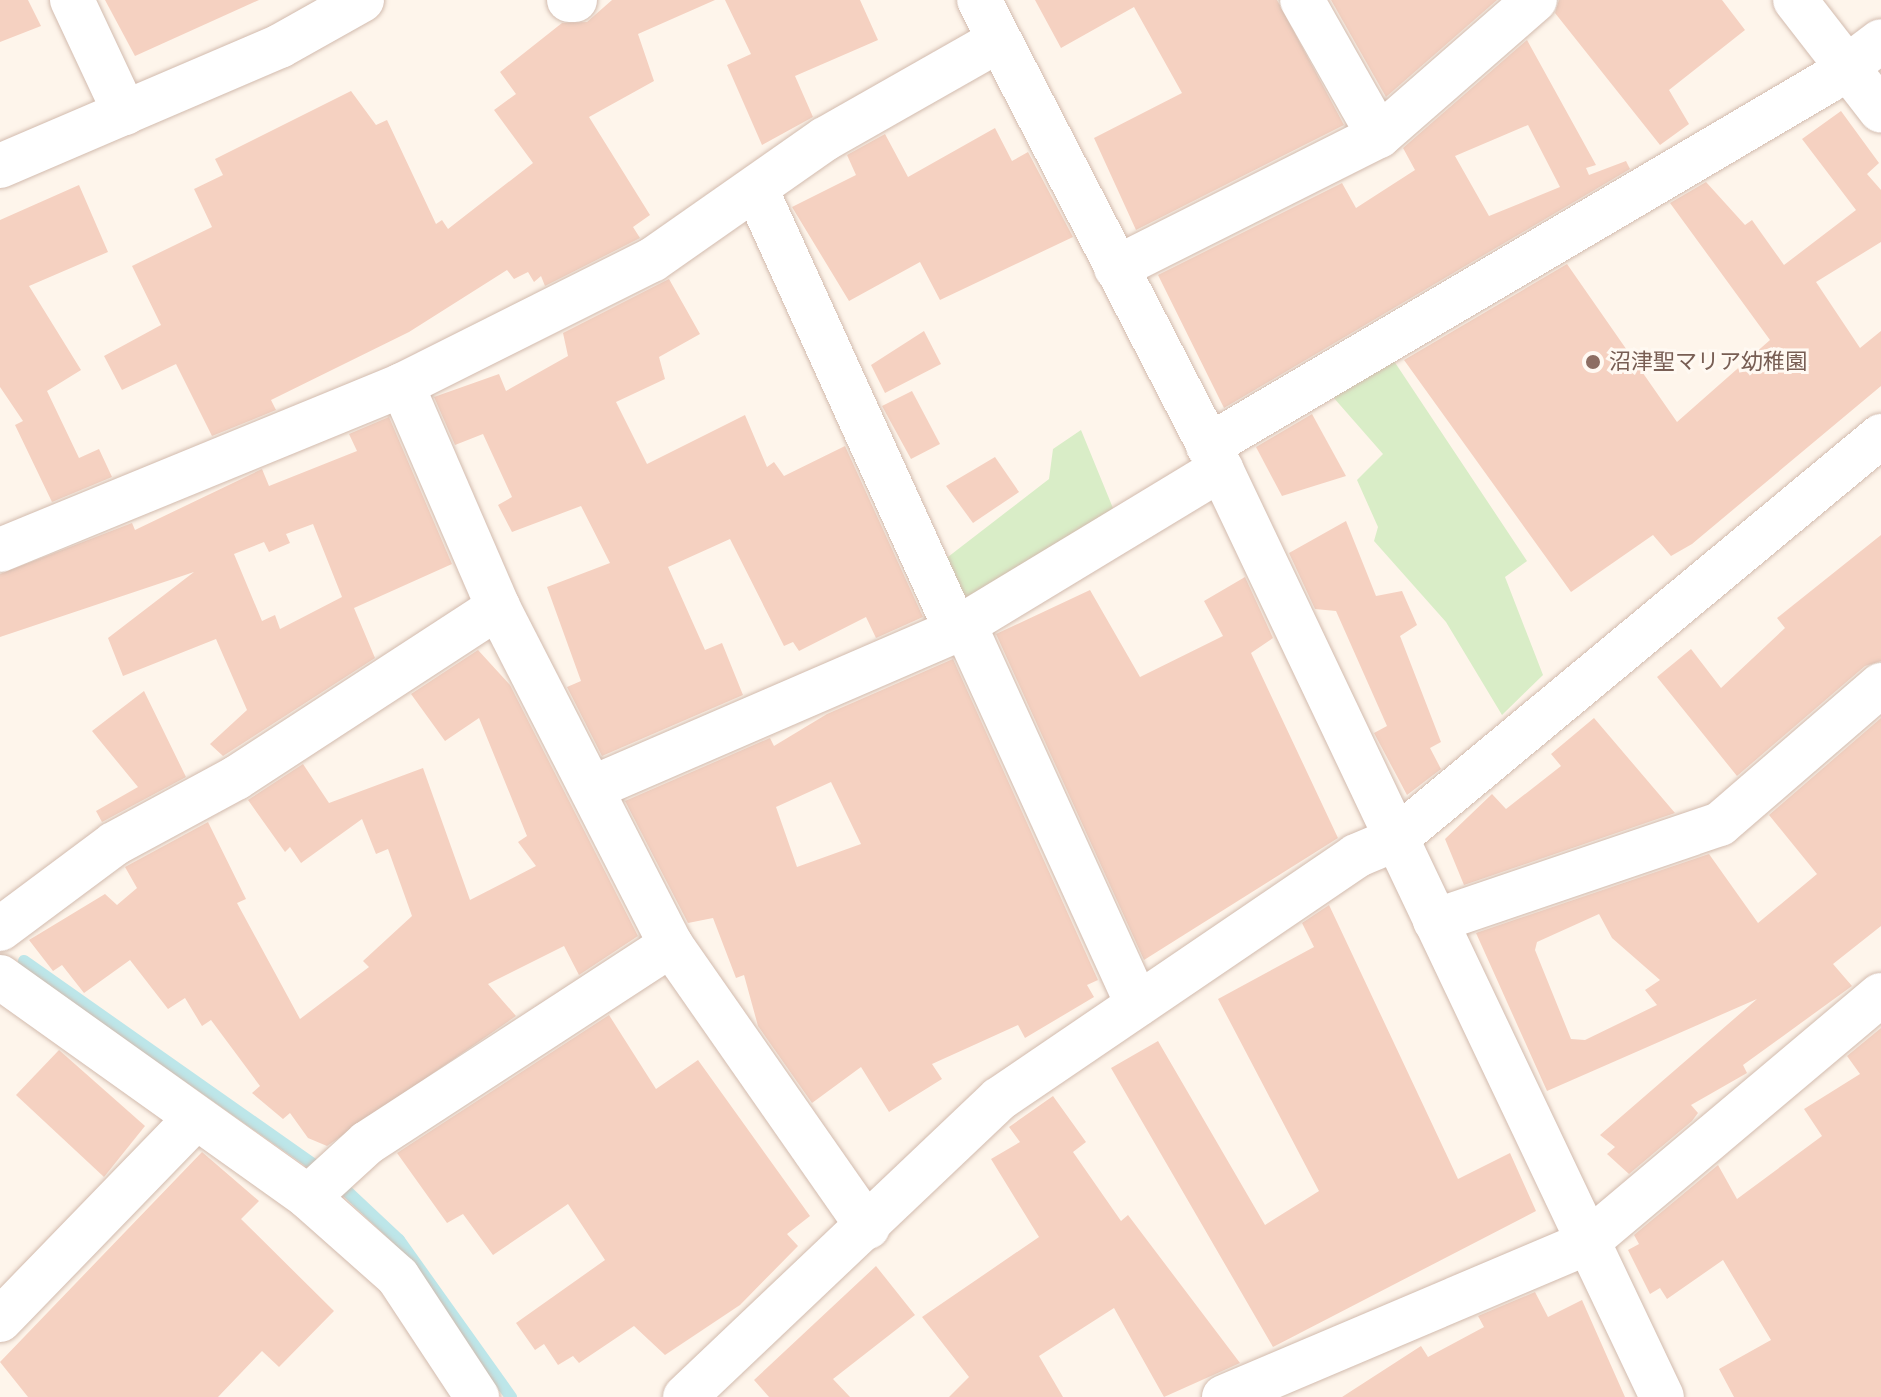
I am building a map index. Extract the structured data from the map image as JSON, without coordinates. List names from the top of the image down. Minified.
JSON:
{"places":["沼津聖マリア幼稚園"]}
